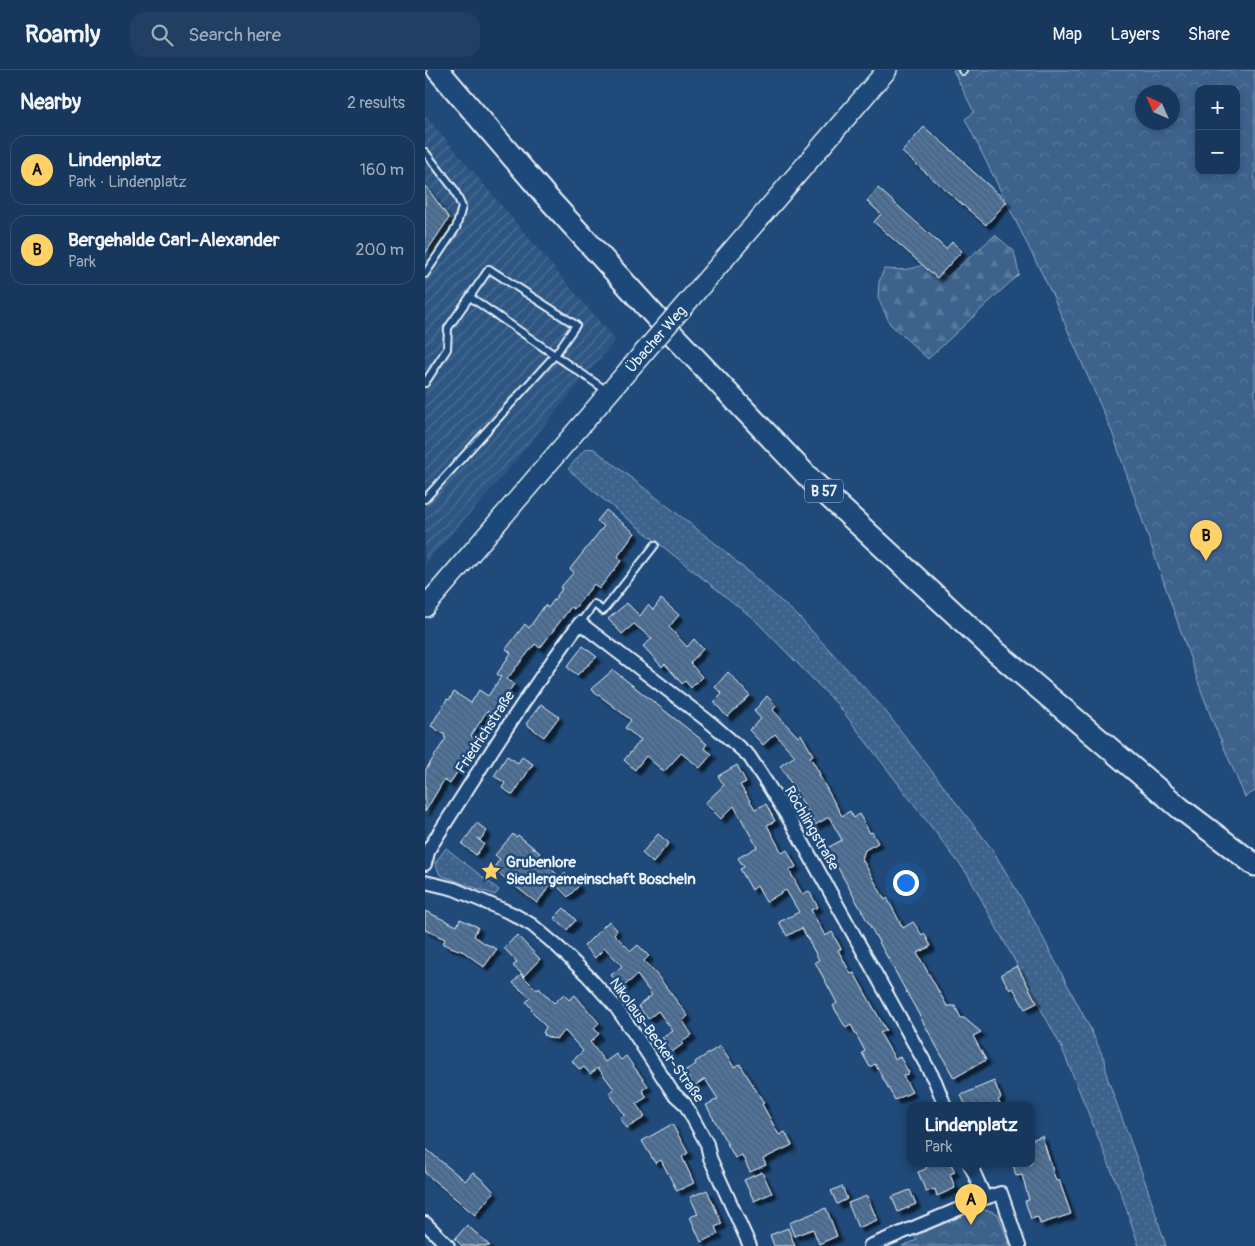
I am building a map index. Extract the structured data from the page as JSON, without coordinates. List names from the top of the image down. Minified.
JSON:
{"streets":{"main road":["B 57"],"street":["Übacher Weg","Friedrichstraße","Röchlingstraße","Nikolaus-Becker-Straße"]},"crossings":[["Friedrichstraße","Röchlingstraße"]],"places":{"place":["Grubenlore Siedlergemeinschaft Boscheln"]},"north":"top left","page":{"header":"Roamly","search":"Search here","nav":["Map","Layers","Share"],"heading":["Nearby","2 results"],"map_buttons":["+","−"],"list":[{"mark":"A","name":"Lindenplatz","note":"Park · Lindenplatz","value":"160 m"},{"mark":"B","name":"Bergehalde Carl-Alexander","note":"Park","value":"200 m"}],"pins":["B","A"],"popup":["Lindenplatz","Park"]}}
